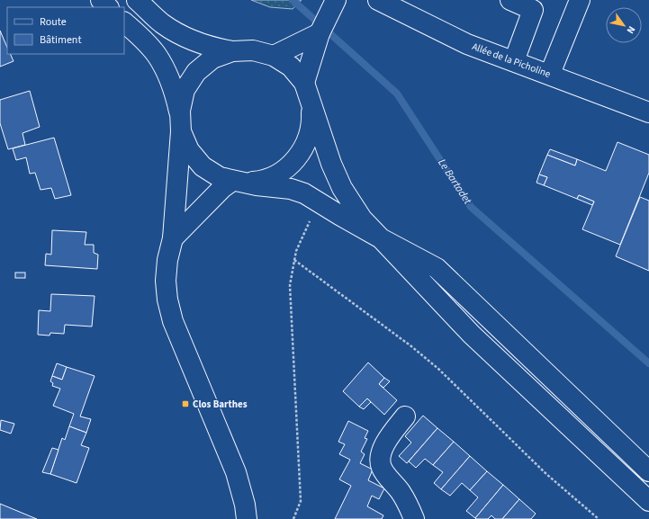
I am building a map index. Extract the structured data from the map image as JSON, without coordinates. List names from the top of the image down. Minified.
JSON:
{"streets":{"main road":["Allée de la Picholine"]},"water":["Le Bartadet"],"places":{"transit":["Clos Barthes"]},"legend":["Route","Bâtiment"],"north":"bottom right"}
